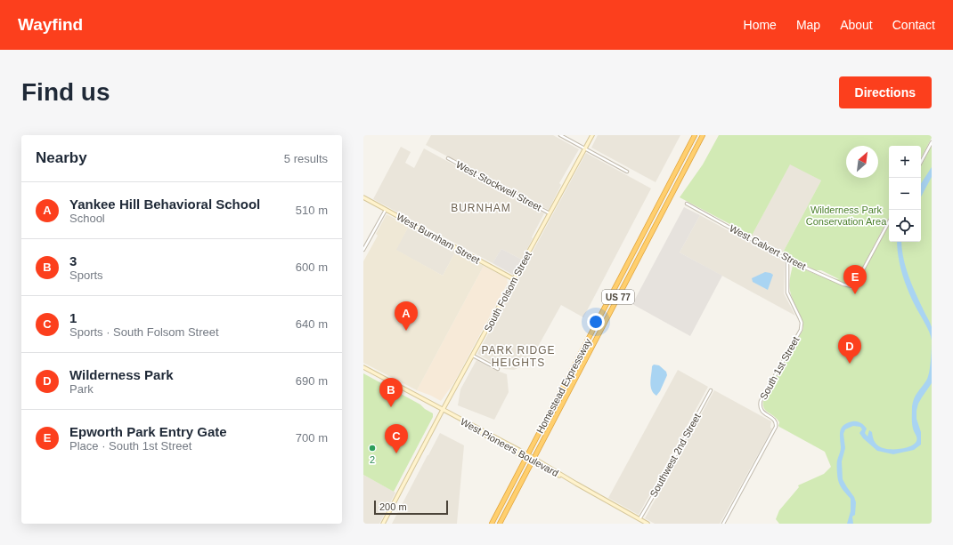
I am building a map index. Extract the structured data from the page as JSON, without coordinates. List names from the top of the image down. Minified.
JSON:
{"streets":{"highway":["US 77","Homestead Expressway"],"main road":["West Burnham Street","South Folsom Street","West Pioneers Boulevard"],"street":["West Stockwell Street","West Calvert Street","South 1st Street","Southwest 2nd Street"]},"crossings":[["West Stockwell Street","South Folsom Street"],["West Burnham Street","South Folsom Street"],["West Calvert Street","South 1st Street"],["South Folsom Street","West Pioneers Boulevard"],["Homestead Expressway","West Pioneers Boulevard"],["West Pioneers Boulevard","Southwest 2nd Street"]],"districts":["BURNHAM","PARK RIDGE HEIGHTS"],"parks":["Wilderness Park Conservation Area"],"places":["2"],"scale_bar":"200 m","north":"top right","page":{"header":"Wayfind","nav":["Home","Map","About","Contact"],"buttons":"Directions","title":"Find us","heading":["Nearby","5 results"],"map_buttons":["+","−"],"list":[{"mark":"A","name":"Yankee Hill Behavioral School","note":"School","value":"510 m"},{"mark":"B","name":"3","note":"Sports","value":"600 m"},{"mark":"C","name":"1","note":"Sports · South Folsom Street","value":"640 m"},{"mark":"D","name":"Wilderness Park","note":"Park","value":"690 m"},{"mark":"E","name":"Epworth Park Entry Gate","note":"Place · South 1st Street","value":"700 m"}],"pins":["E","A","D","B","C"],"scale":"200 m"}}
